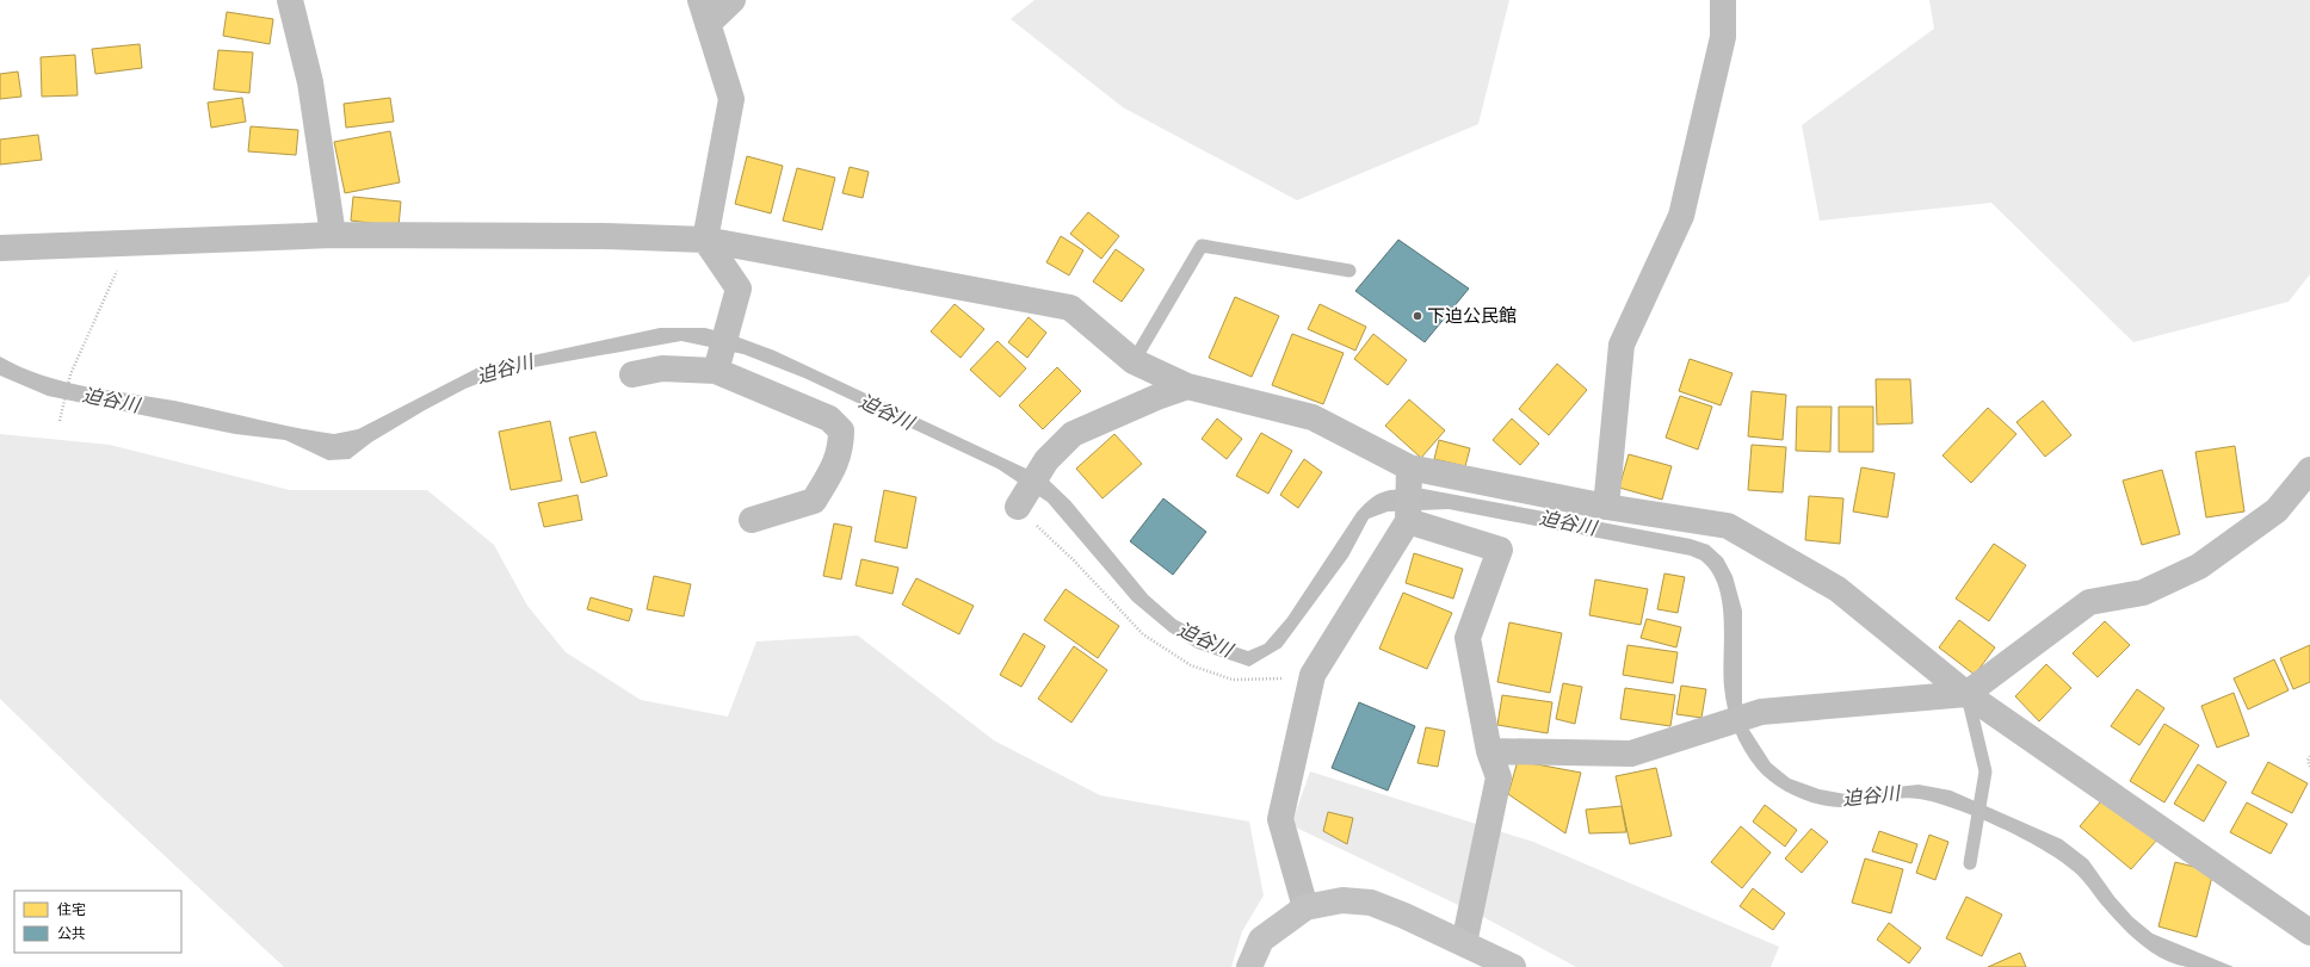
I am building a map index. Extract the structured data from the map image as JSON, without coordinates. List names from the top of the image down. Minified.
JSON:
{"water":["迫谷川"],"places":["下迫公民館"],"legend":["住宅","公共"]}
